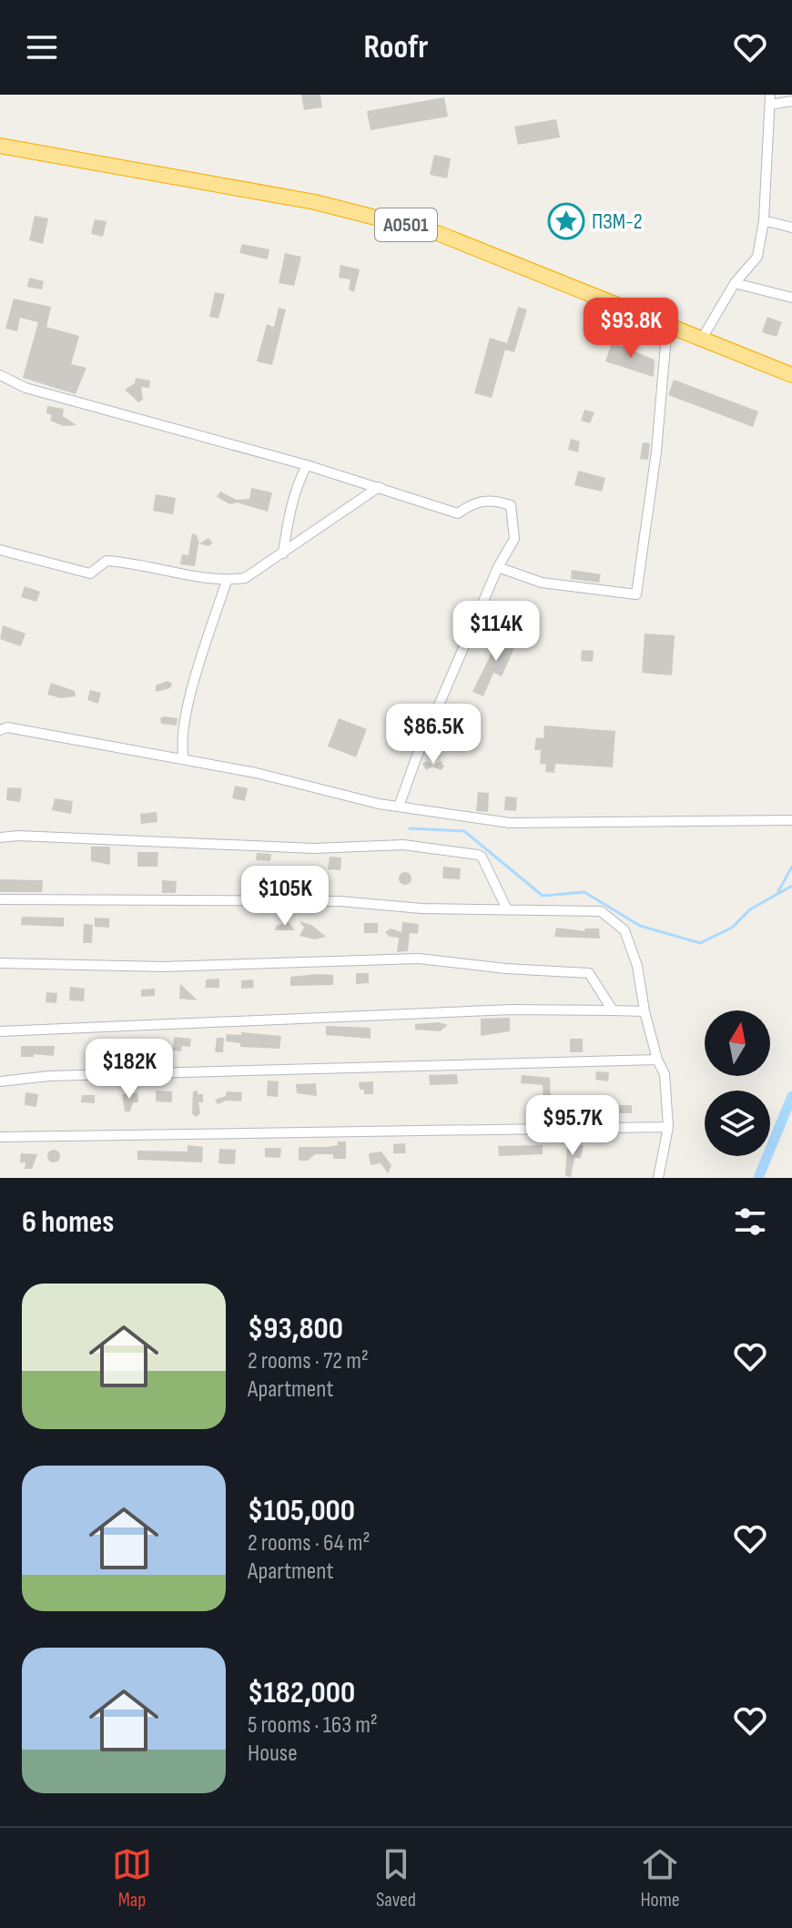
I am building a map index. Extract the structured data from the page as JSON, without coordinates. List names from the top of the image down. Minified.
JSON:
{"streets":{"highway":["A0501"]},"places":{"place":["ПЗМ-2"]},"north":"top","page":{"header":"Roofr","price":["$93.8K","$114K","$86.5K","$105K","$182K","$95.7K"],"heading":"6 homes","list":[{"name":"$93,800","note":"2 rooms · 72 m² · Apartment"},{"name":"$105,000","note":"2 rooms · 64 m² · Apartment"},{"name":"$182,000","note":"5 rooms · 163 m² · House"}],"tabs":["Map","Saved","Home"]}}
